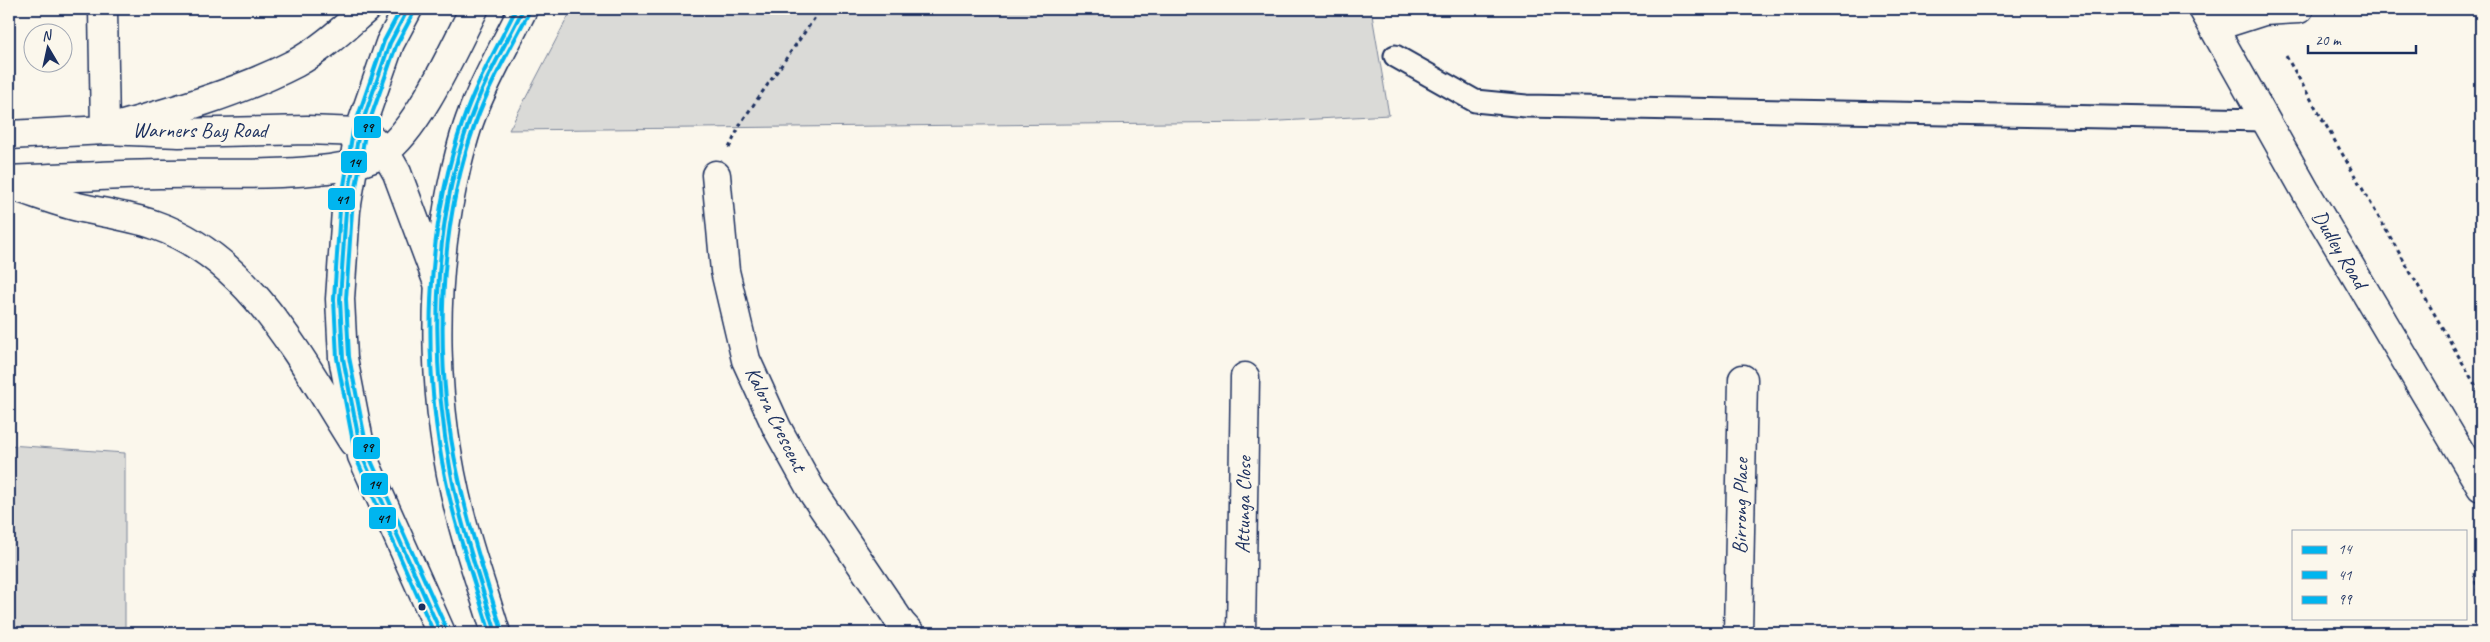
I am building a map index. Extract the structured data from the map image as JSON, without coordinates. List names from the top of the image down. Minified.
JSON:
{"streets":{"main road":["Warners Bay Road","Dudley Road","Kalora Crescent","Attunga Close","Birrong Place"]},"lines":["transit line 14","transit line 41","transit line 99"],"legend":["14","41","99"],"scale_bar":"20 m","north":"top"}
